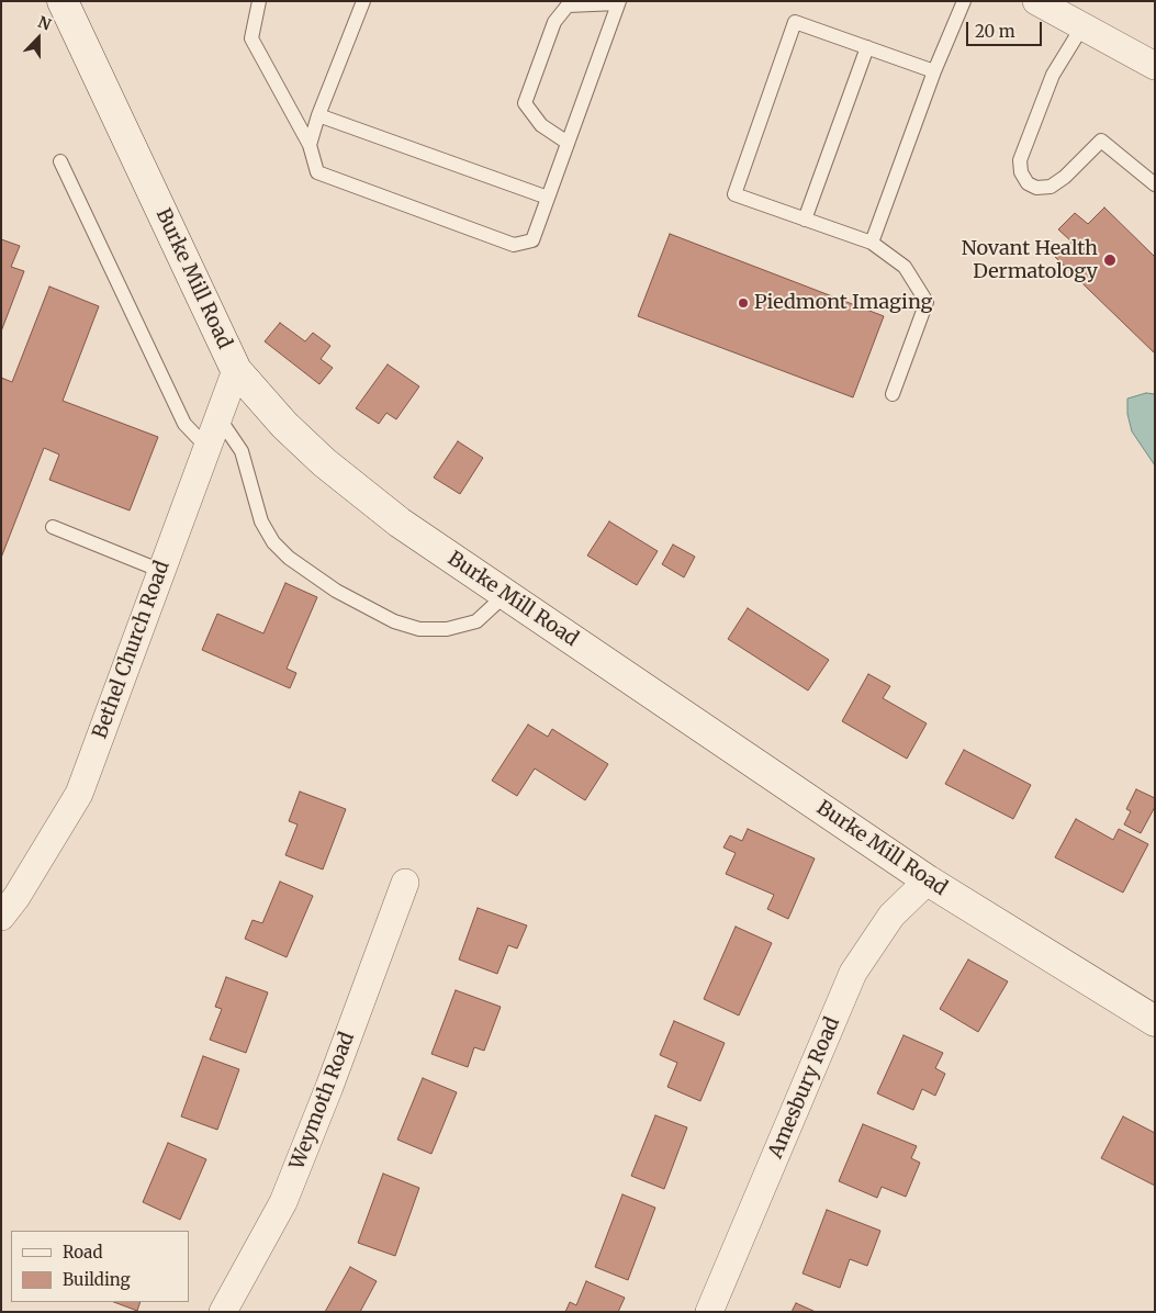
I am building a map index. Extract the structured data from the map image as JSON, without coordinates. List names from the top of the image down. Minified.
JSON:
{"streets":{"street":["Burke Mill Road","Bethel Church Road","Amesbury Road","Weymoth Road"]},"crossings":[["Burke Mill Road","Bethel Church Road"],["Burke Mill Road","Amesbury Road"]],"places":["Novant Health Dermatology","Piedmont Imaging"],"legend":["Road","Building"],"scale_bar":"20 m","north":"top"}
